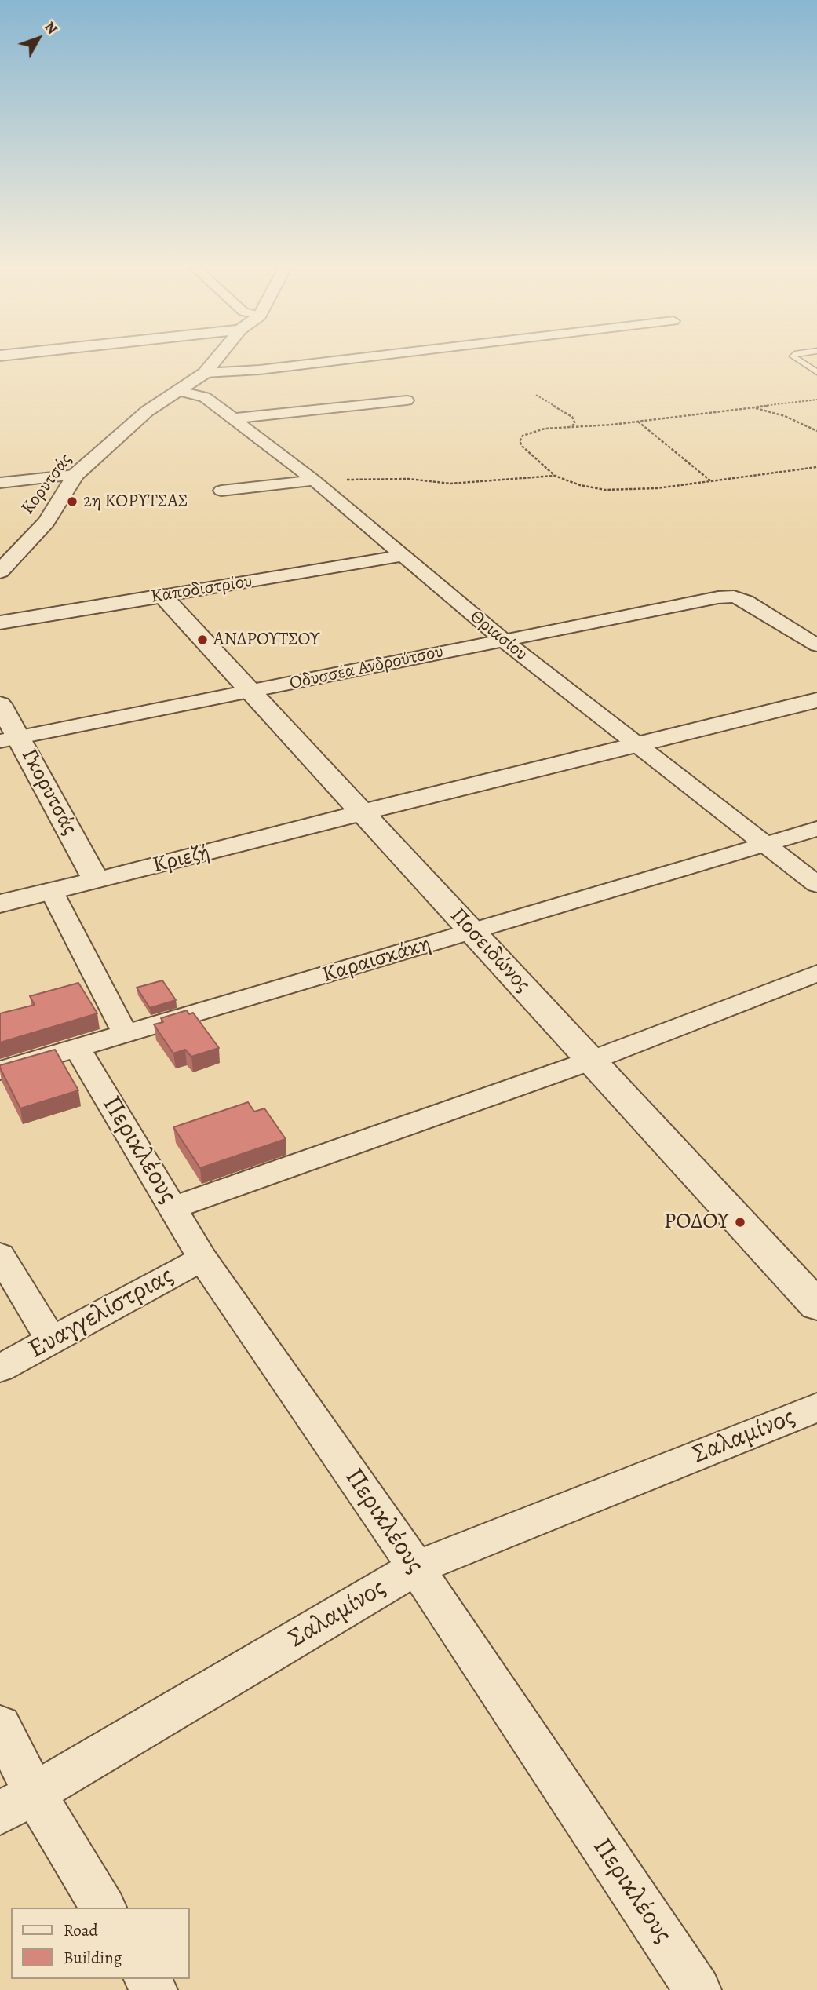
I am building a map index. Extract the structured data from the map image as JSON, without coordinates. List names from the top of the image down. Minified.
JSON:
{"streets":{"street":["Κορυτσάς","Καποδιστρίου","Θριασίου","Οδυσσέα Ανδρούτσου","Γκορυτσάς","Κριεζή","Ποσειδώνος","Καραισκάκη","Περικλέους","Ευαγγελίστριας","Σαλαμίνος"]},"crossings":[["Κορυτσάς","Θριασίου"],["Καποδιστρίου","Θριασίου"],["Καποδιστρίου","Ποσειδώνος"],["Θριασίου","Οδυσσέα Ανδρούτσου"],["Θριασίου","Κριεζή"],["Θριασίου","Καραισκάκη"],["Οδυσσέα Ανδρούτσου","Γκορυτσάς"],["Οδυσσέα Ανδρούτσου","Ποσειδώνος"],["Γκορυτσάς","Κριεζή"],["Κριεζή","Ποσειδώνος"],["Ποσειδώνος","Καραισκάκη"],["Καραισκάκη","Περικλέους"],["Περικλέους","Ευαγγελίστριας"],["Περικλέους","Σαλαμίνος"]],"places":["2η ΚΟΡΥΤΣΑΣ","ΑΝΔΡΟΥΤΣΟΥ","ΡΟΔΟΥ"],"legend":["Road","Building"],"north":"top right"}
